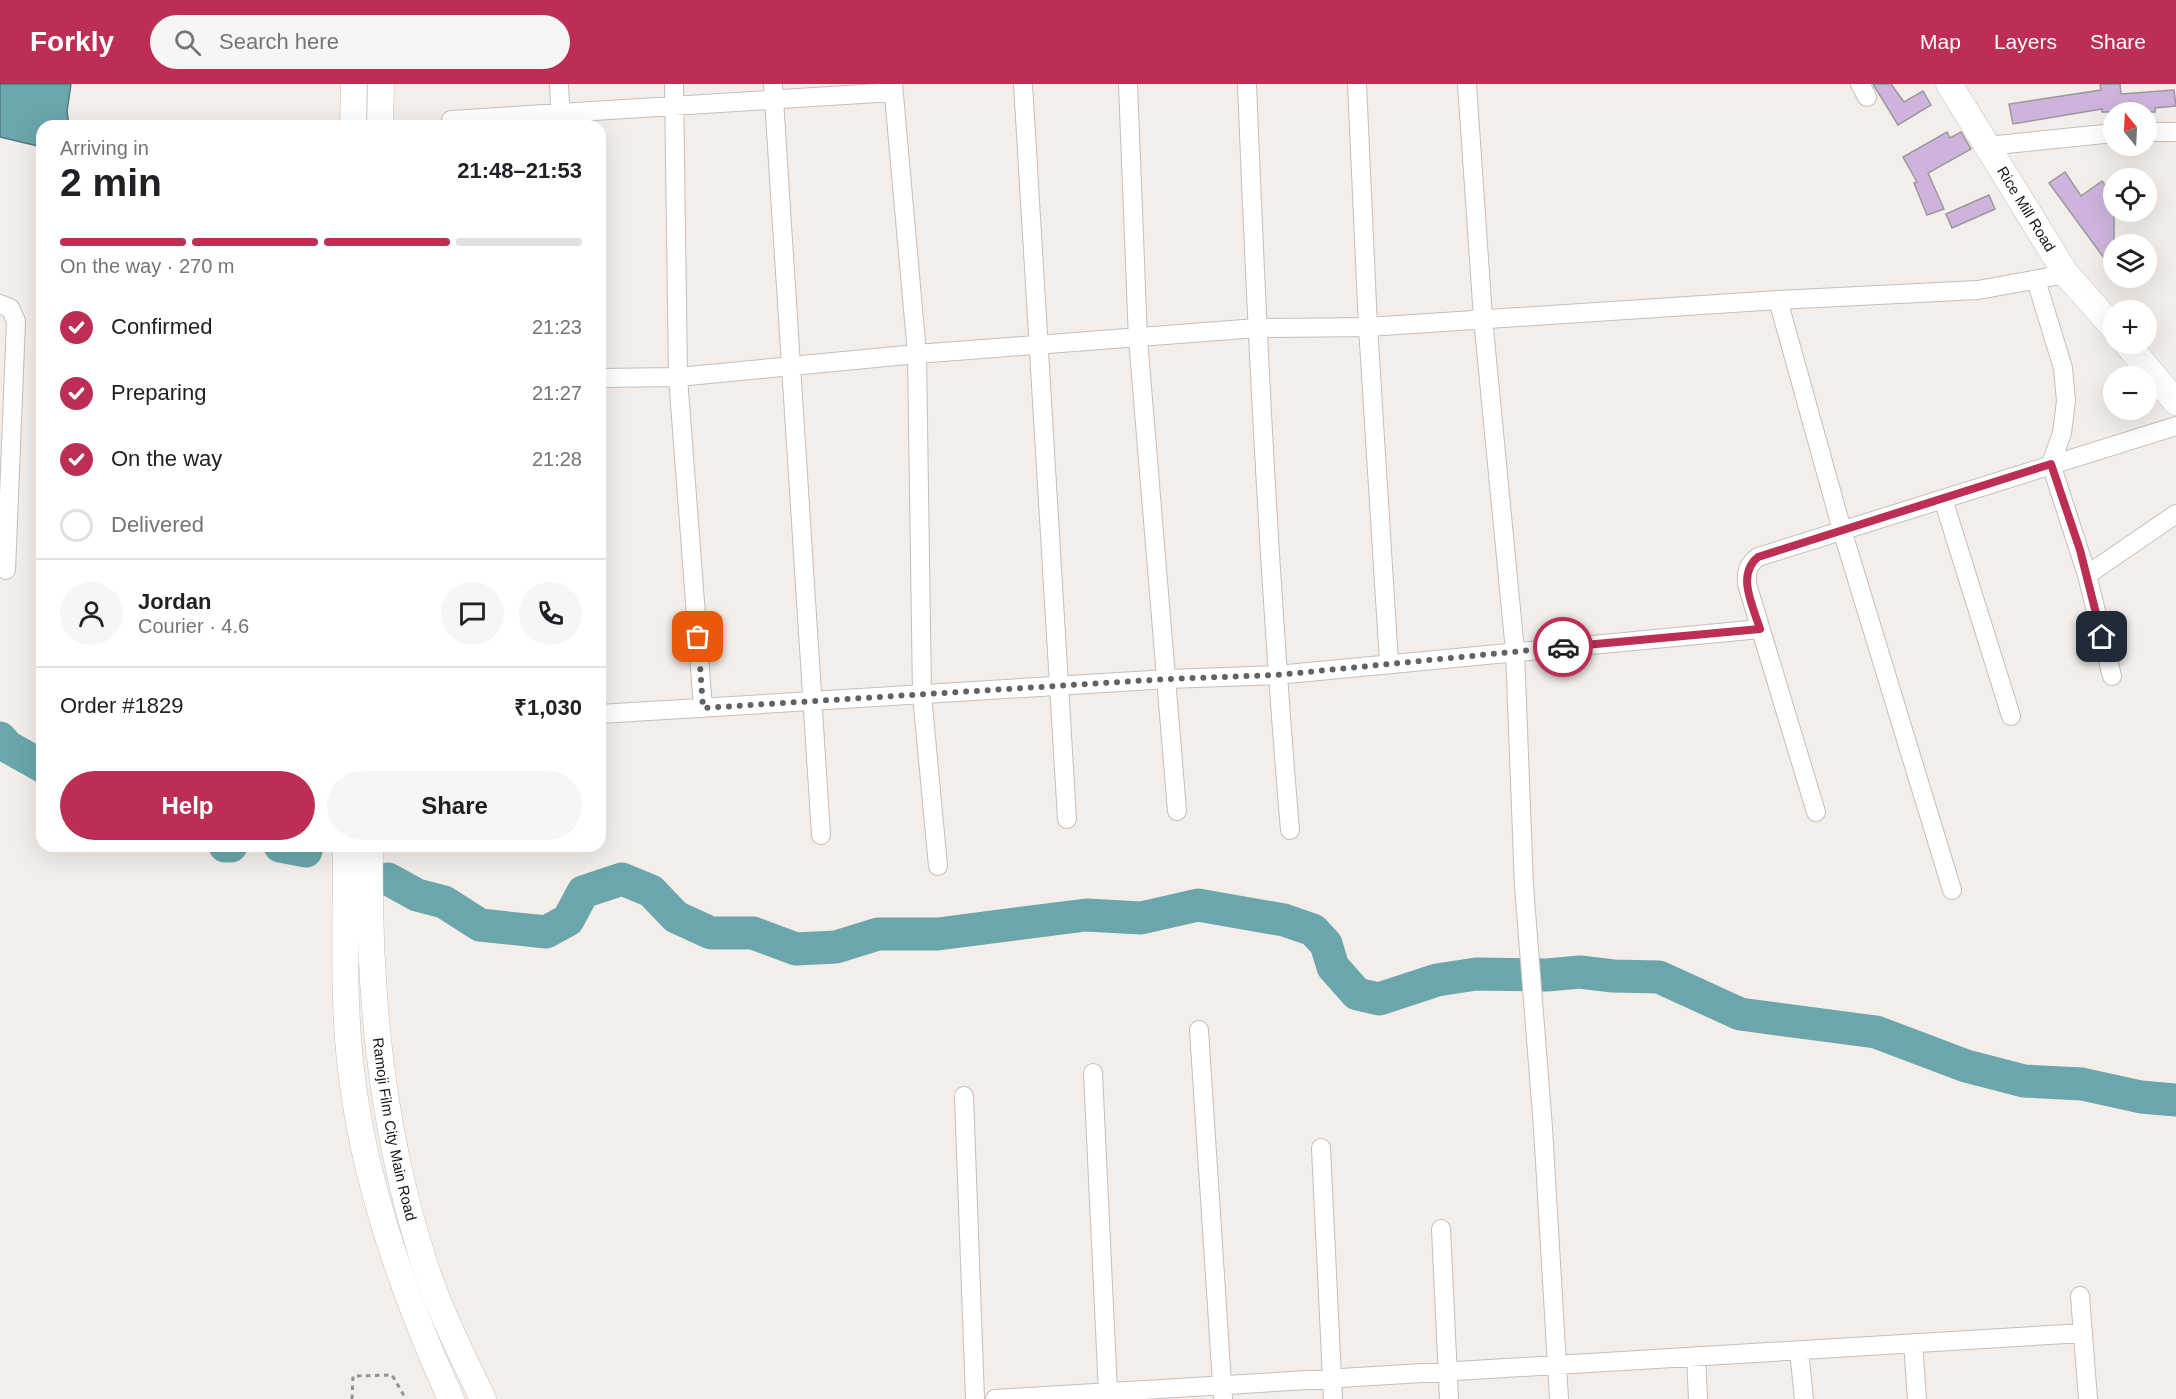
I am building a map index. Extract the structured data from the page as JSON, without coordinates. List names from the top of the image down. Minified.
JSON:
{"streets":{"street":["Rice Mill Road","Ramoji Film City Main Road"]},"north":"top","page":{"header":"Forkly","search":"Search here","nav":["Map","Layers","Share"],"map_buttons":["+","−"],"heading":["2 min","Arriving in","21:48–21:53"],"panel":["Jordan","Courier · 4.6","Order #1829","₹1,030"],"bar":"On the way · 270 m","list":[["Confirmed","21:23"],["Preparing","21:27"],["On the way","21:28"],"Delivered"],"buttons":["Help","Share"]}}
